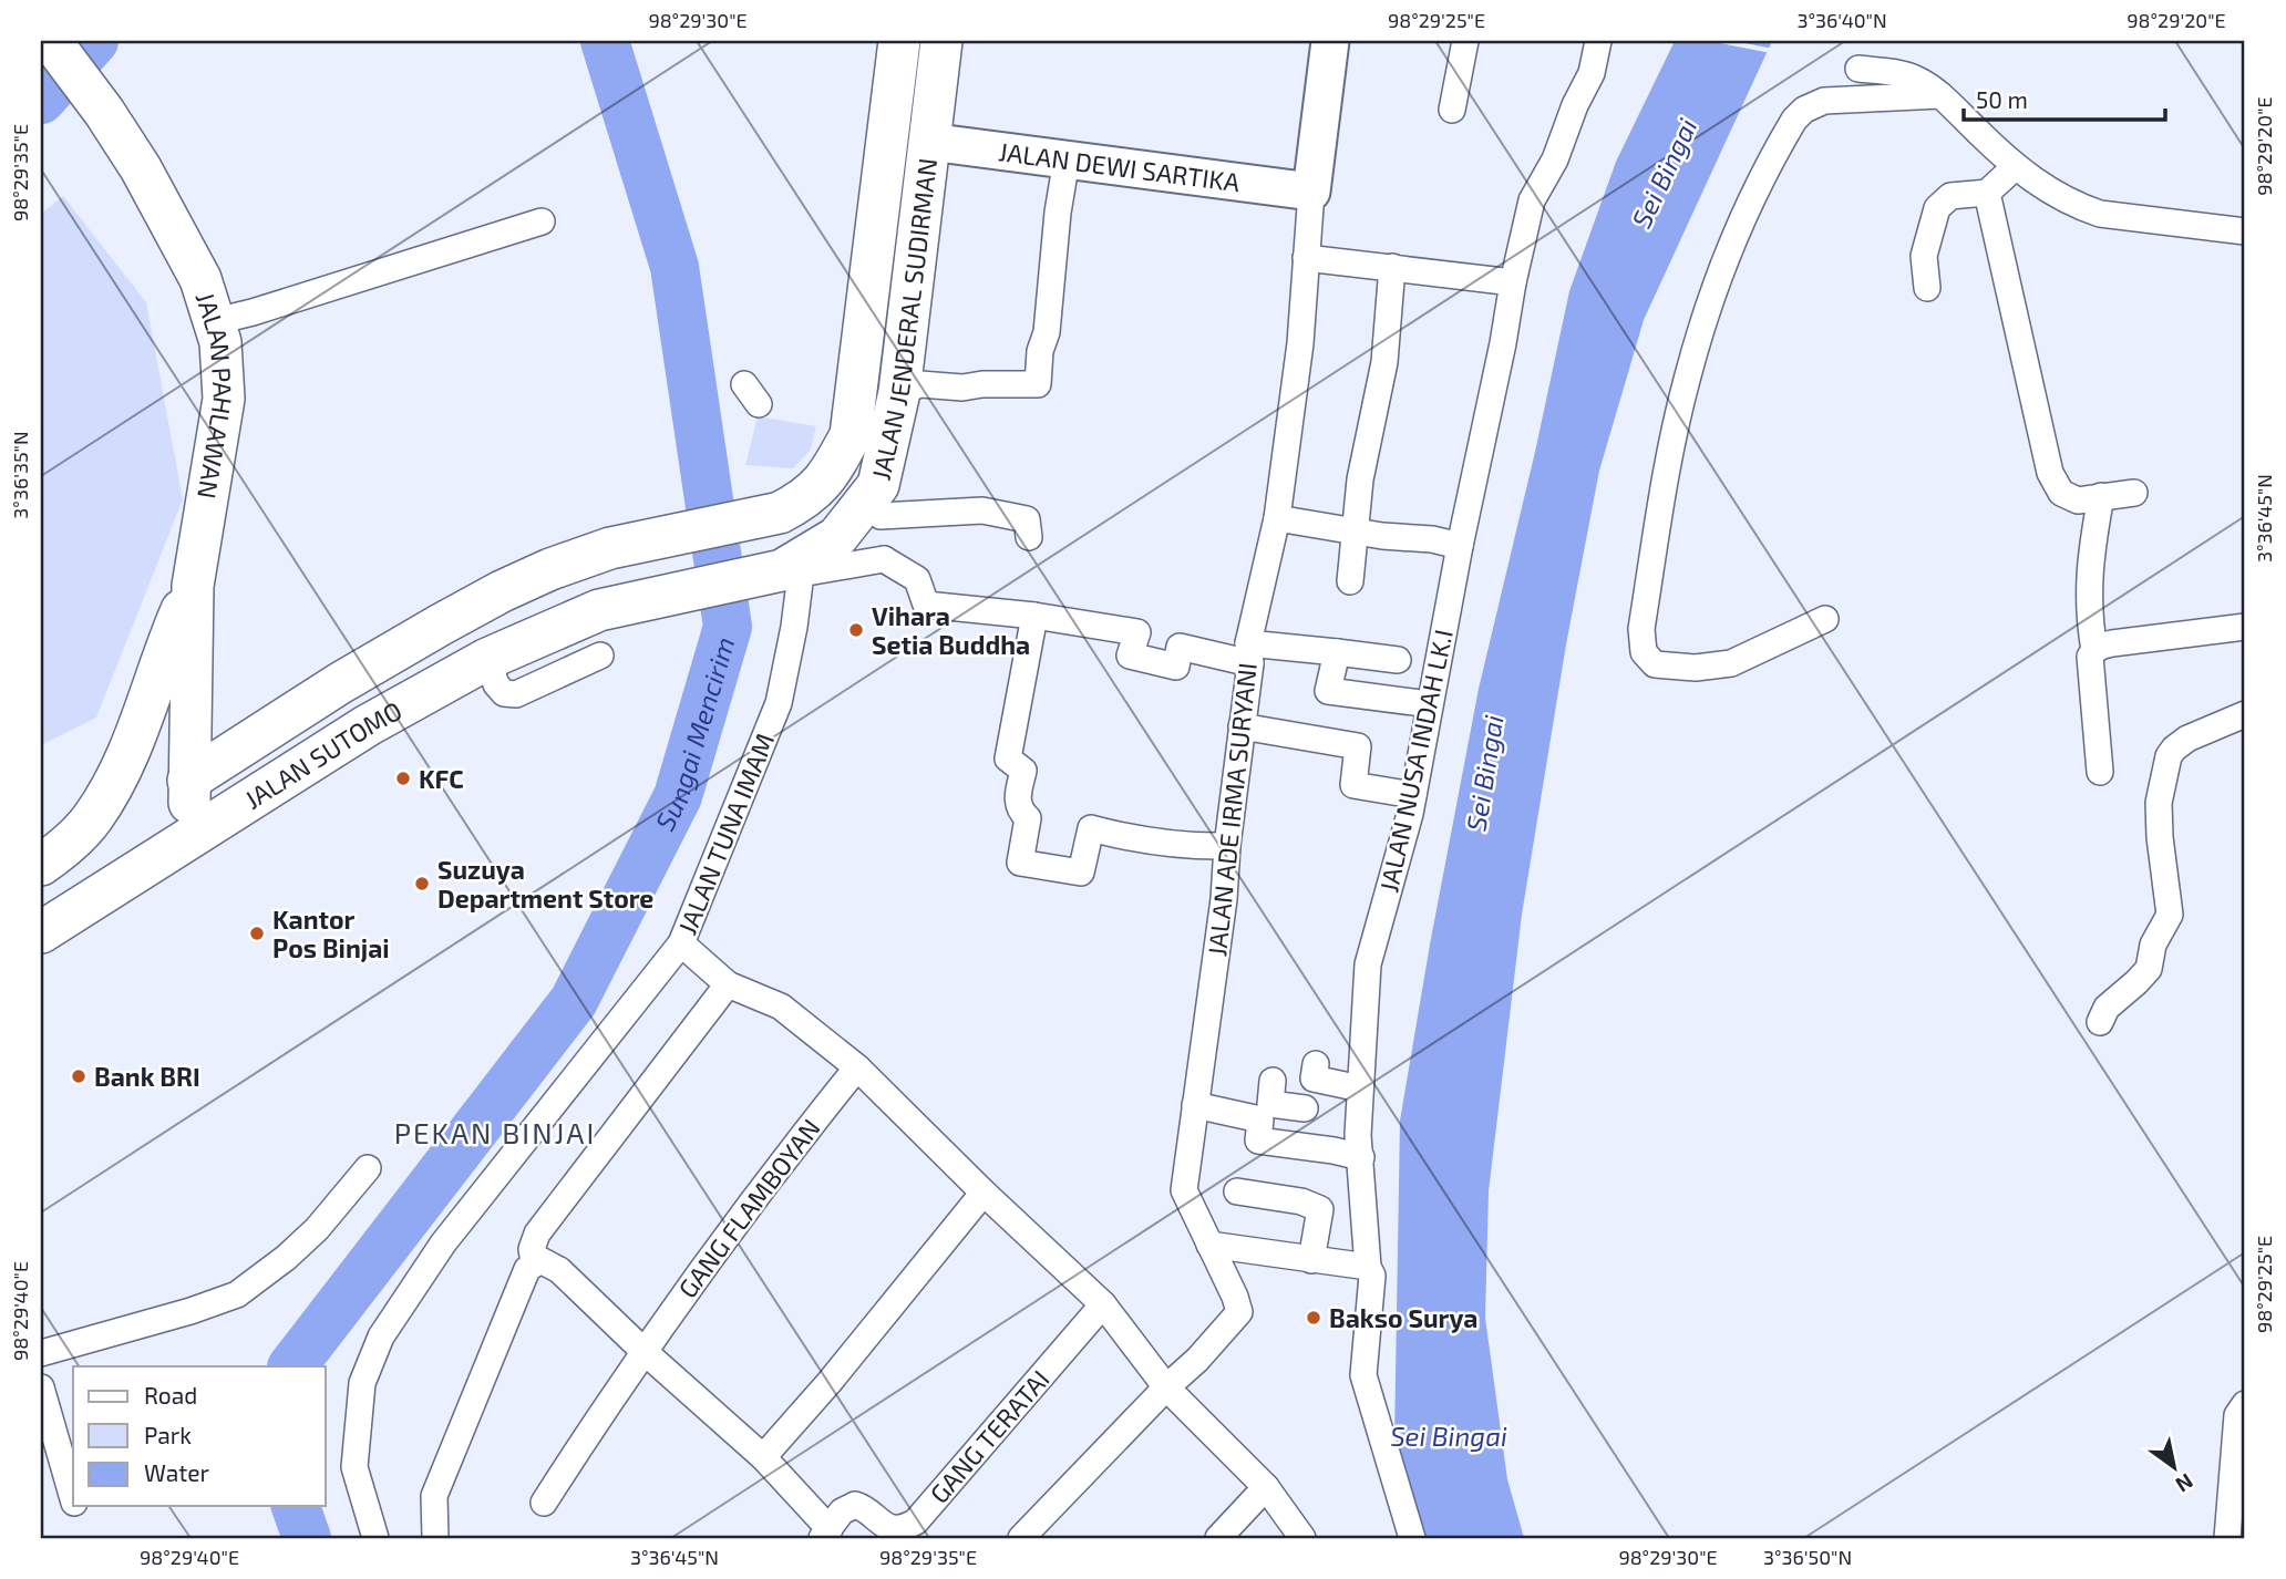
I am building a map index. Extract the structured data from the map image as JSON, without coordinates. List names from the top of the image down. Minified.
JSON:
{"streets":{"main road":["JALAN JENDERAL SUDIRMAN","JALAN PAHLAWAN","JALAN SUTOMO"],"street":["JALAN DEWI SARTIKA","JALAN NUSA INDAH LK.I","JALAN ADE IRMA SURYANI","JALAN TUNA IMAM","GANG FLAMBOYAN","GANG TERATAI"]},"crossings":[["JALAN DEWI SARTIKA","JALAN JENDERAL SUDIRMAN"],["JALAN DEWI SARTIKA","JALAN ADE IRMA SURYANI"],["JALAN JENDERAL SUDIRMAN","JALAN SUTOMO"],["JALAN PAHLAWAN","JALAN SUTOMO"]],"districts":["PEKAN BINJAI"],"water":["Sei Bingai","Sungai Mencirim"],"places":["Vihara Setia Buddha","KFC","Suzuya Department Store","Kantor Pos Binjai","Bank BRI","Bakso Surya"],"legend":["Road","Park","Water"],"scale_bar":"50 m","north":"bottom right","coordinates":["98°29'30\"E","98°29'25\"E","3°36'40\"N","98°29'20\"E","98°29'35\"E","3°36'35\"N","3°36'45\"N","98°29'40\"E","3°36'50\"N"]}
